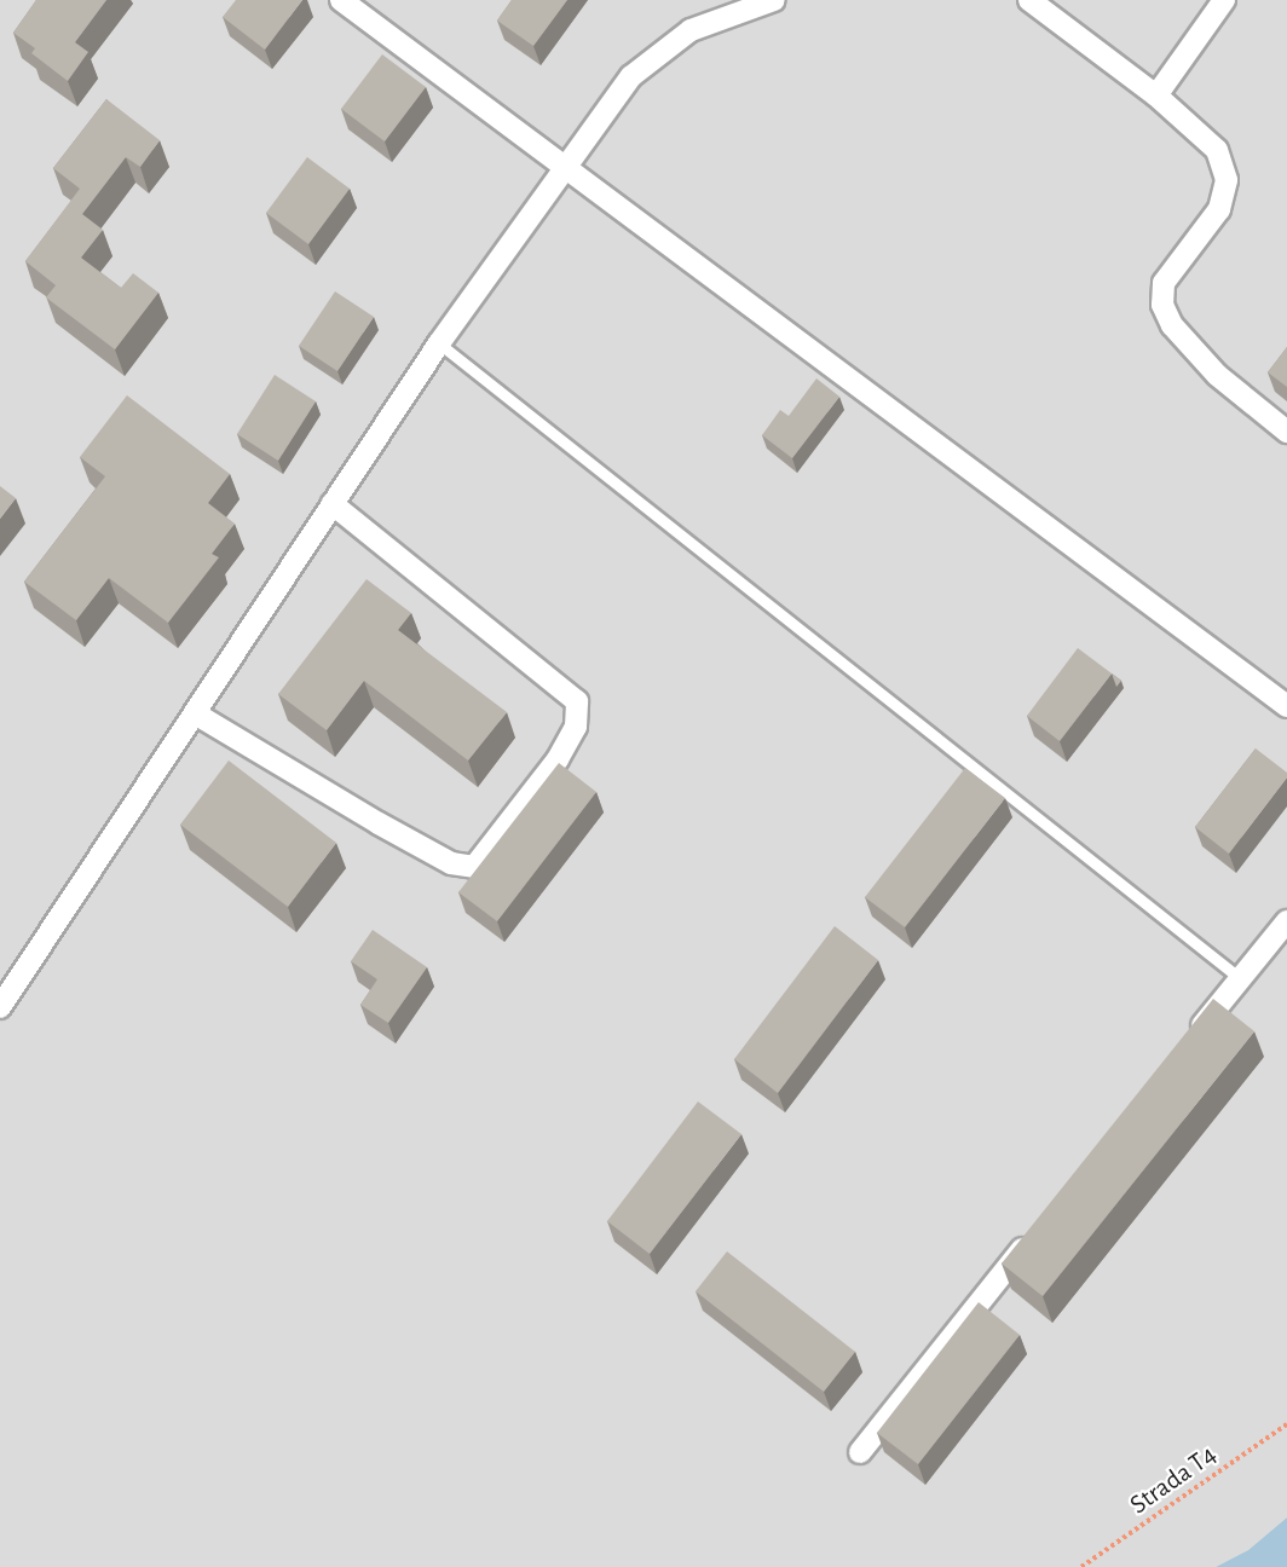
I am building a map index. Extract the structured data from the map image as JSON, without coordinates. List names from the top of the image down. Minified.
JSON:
{"streets":{"path":["Strada T4"]}}
